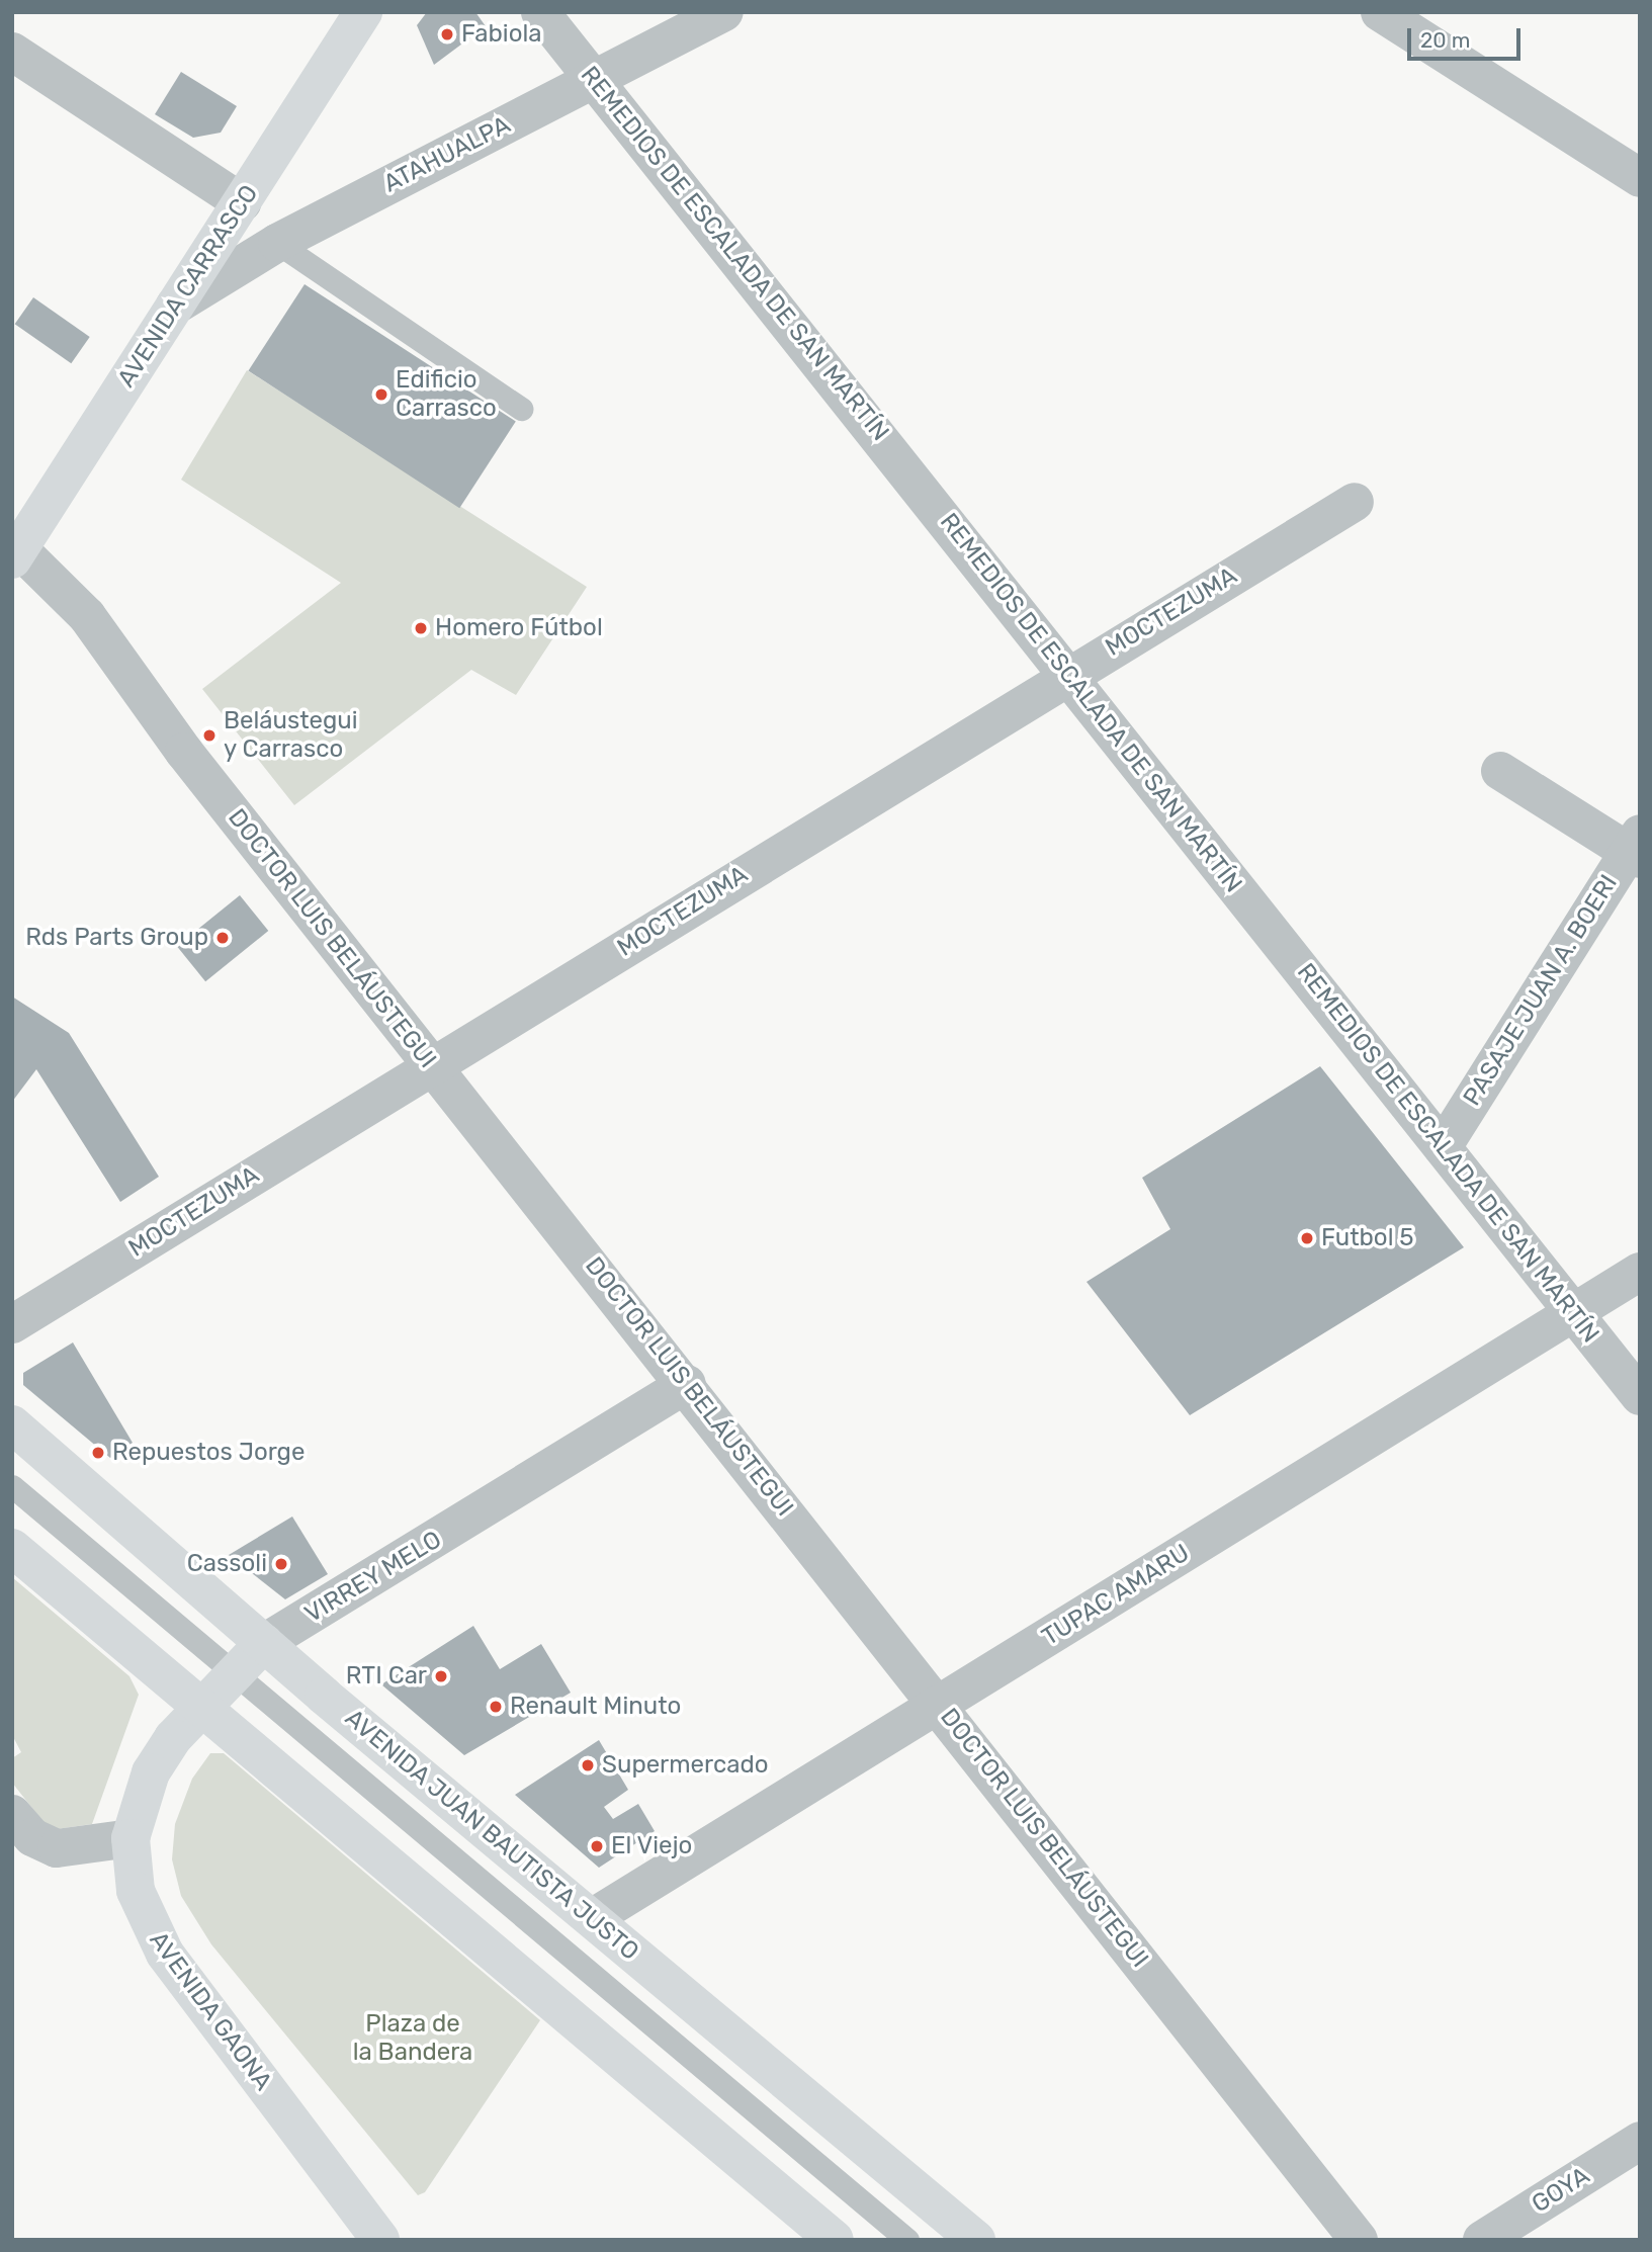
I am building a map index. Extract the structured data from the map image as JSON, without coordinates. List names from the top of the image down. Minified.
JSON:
{"streets":{"main road":["AVENIDA CARRASCO","VIRREY MELO","AVENIDA JUAN BAUTISTA JUSTO","AVENIDA GAONA"],"street":["ATAHUALPA","REMEDIOS DE ESCALADA DE SAN MARTÍN","MOCTEZUMA","DOCTOR LUIS BELÁUSTEGUI","PASAJE JUAN A. BOERI","TUPAC AMARU","GOYA"]},"crossings":[["ATAHUALPA","REMEDIOS DE ESCALADA DE SAN MARTÍN"],["ATAHUALPA","AVENIDA CARRASCO"],["REMEDIOS DE ESCALADA DE SAN MARTÍN","MOCTEZUMA"],["REMEDIOS DE ESCALADA DE SAN MARTÍN","PASAJE JUAN A. BOERI"],["REMEDIOS DE ESCALADA DE SAN MARTÍN","TUPAC AMARU"],["AVENIDA CARRASCO","DOCTOR LUIS BELÁUSTEGUI"],["MOCTEZUMA","DOCTOR LUIS BELÁUSTEGUI"],["DOCTOR LUIS BELÁUSTEGUI","VIRREY MELO"],["DOCTOR LUIS BELÁUSTEGUI","TUPAC AMARU"],["VIRREY MELO","AVENIDA JUAN BAUTISTA JUSTO"],["VIRREY MELO","AVENIDA GAONA"],["TUPAC AMARU","AVENIDA JUAN BAUTISTA JUSTO"]],"parks":["Plaza de la Bandera"],"places":["Fabiola","Edificio Carrasco","Homero Fútbol","Beláustegui y Carrasco","Rds Parts Group","Futbol 5","Repuestos Jorge","Cassoli","RTI Car","Renault Minuto","Supermercado","El Viejo"],"scale_bar":"20 m"}
